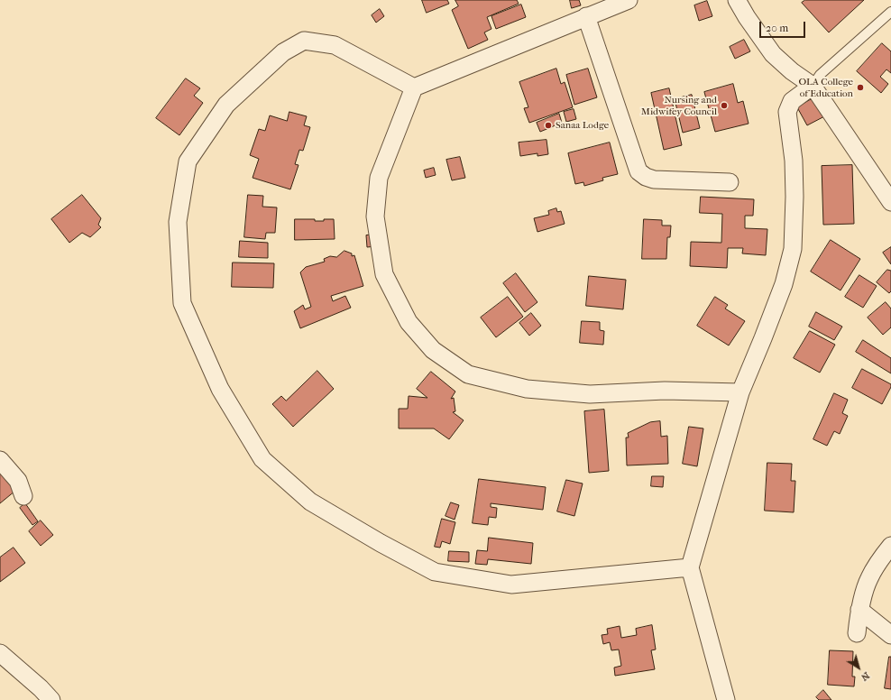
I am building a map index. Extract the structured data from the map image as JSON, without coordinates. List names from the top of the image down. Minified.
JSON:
{"places":["OLA College of Education","Nursing and Midwifey Council","Sanaa Lodge"],"scale_bar":"20 m","north":"bottom right"}
